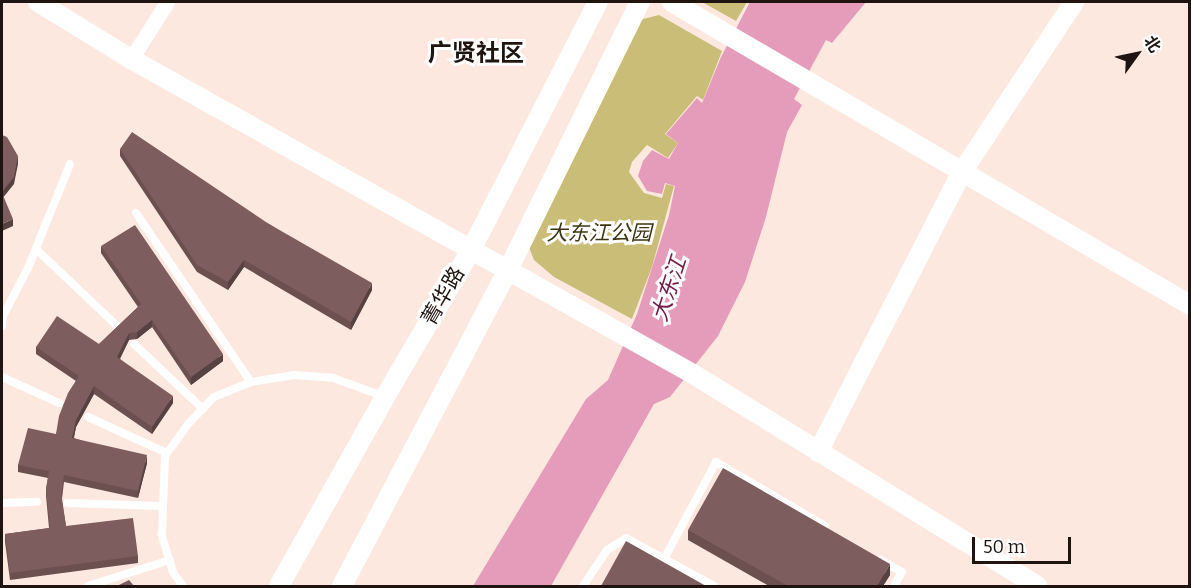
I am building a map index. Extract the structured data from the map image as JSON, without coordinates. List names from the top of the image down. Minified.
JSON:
{"streets":{"street":["菁华路"]},"districts":["广贤社区"],"water":["大东江"],"parks":["大东江公园"],"scale_bar":"50 m","north":"top right"}
